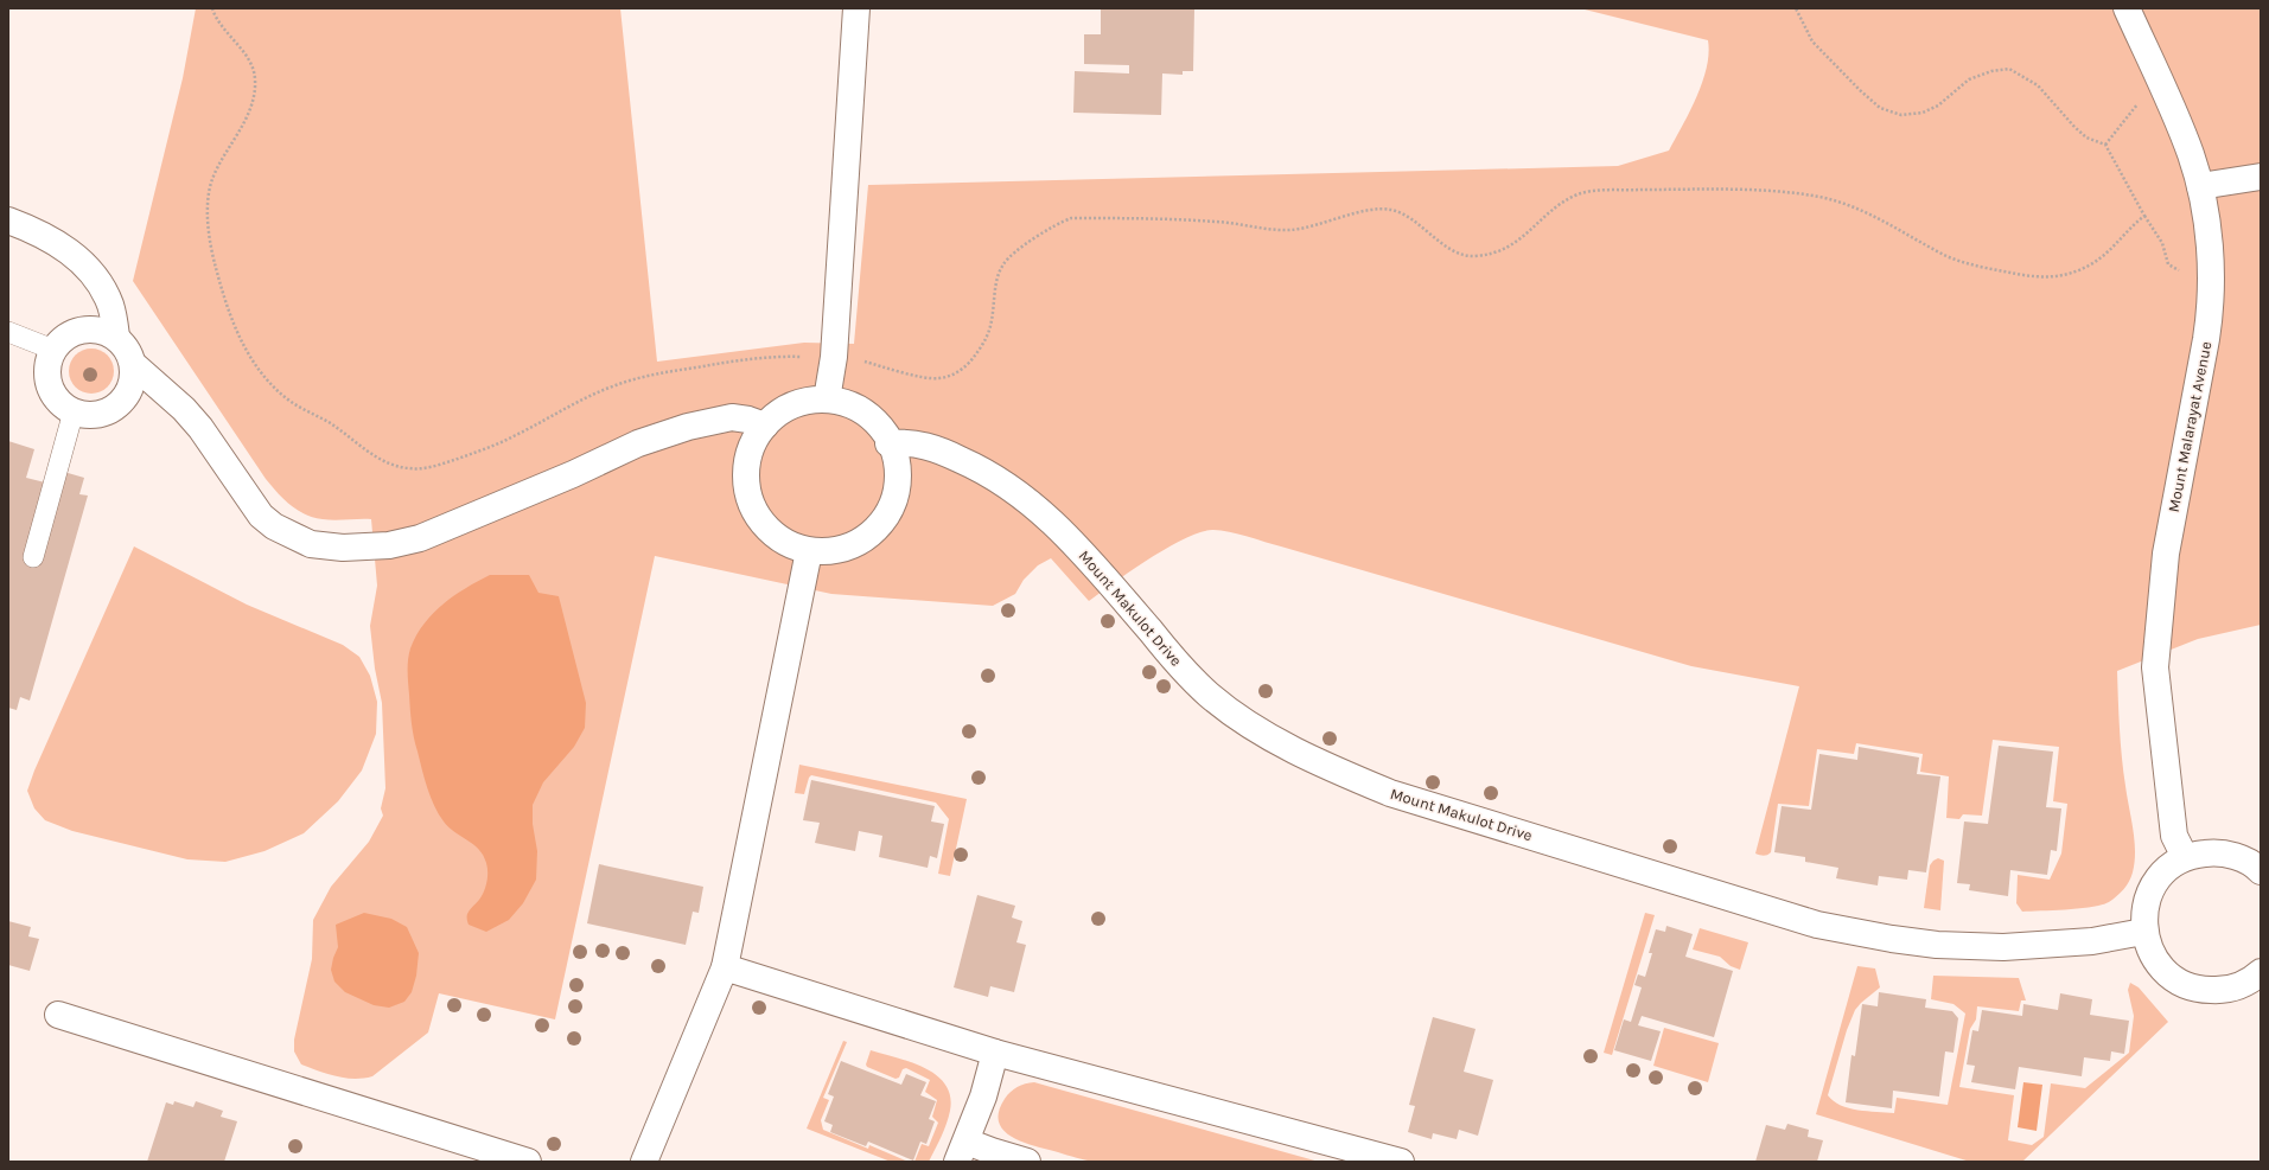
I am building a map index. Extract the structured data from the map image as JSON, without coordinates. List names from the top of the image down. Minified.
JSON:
{"streets":{"street":["Mount Malarayat Avenue","Mount Makulot Drive"]}}
